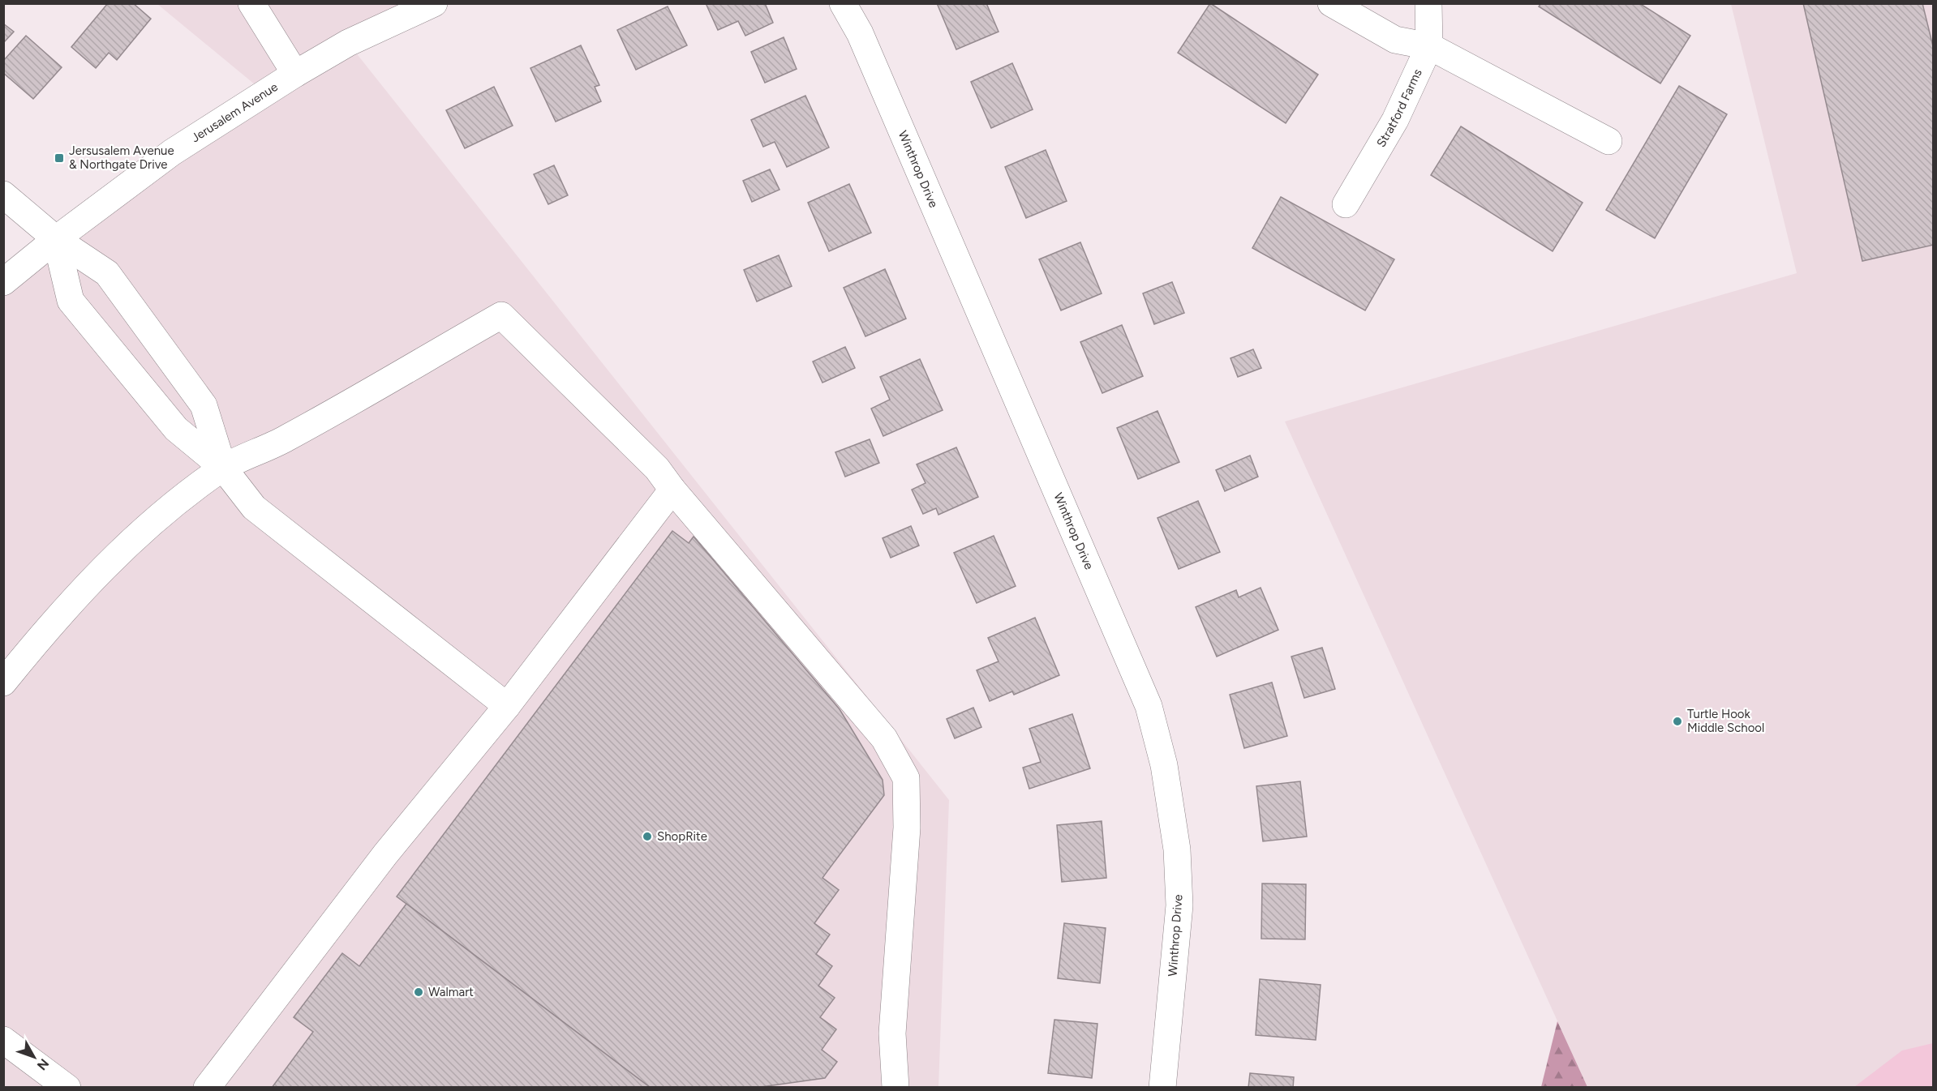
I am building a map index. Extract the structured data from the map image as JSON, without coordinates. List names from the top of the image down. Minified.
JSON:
{"streets":{"street":["Stratford Farms","Jerusalem Avenue","Winthrop Drive"]},"places":{"transit":["Jersusalem Avenue & Northgate Drive"],"other":["Turtle Hook Middle School","ShopRite","Walmart"]},"north":"bottom right"}
